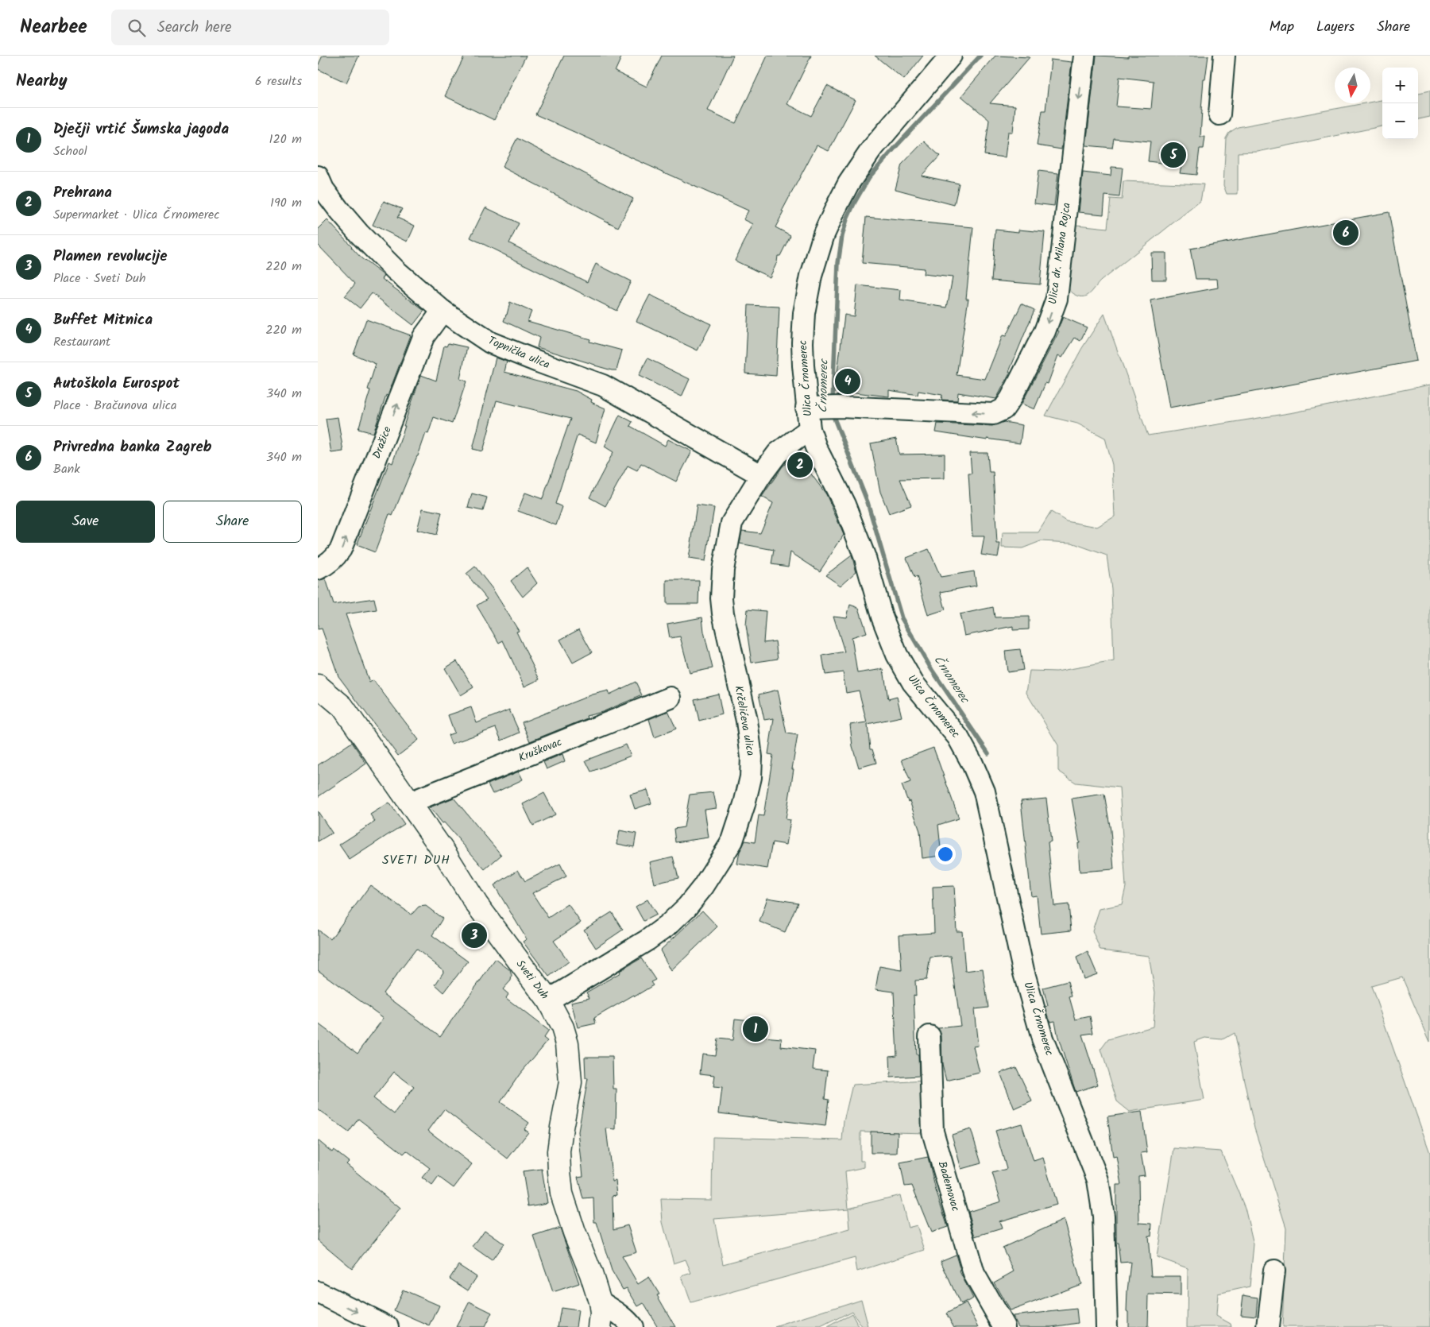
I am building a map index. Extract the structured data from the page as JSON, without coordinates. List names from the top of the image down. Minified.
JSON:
{"streets":{"main road":["Sveti Duh"],"street":["Ulica dr. Milana Rojca","Topnička ulica","Ulica Črnomerec","Dražice","Krčelićeva ulica","Kruškovac","Bademovac"]},"crossings":[["Ulica dr. Milana Rojca","Ulica Črnomerec"],["Topnička ulica","Dražice"],["Topnička ulica","Krčelićeva ulica"],["Ulica Črnomerec","Krčelićeva ulica"],["Krčelićeva ulica","Sveti Duh"],["Kruškovac","Sveti Duh"]],"one_way":["Dražice"],"districts":["SVETI DUH"],"water":["Črnomerec"],"north":"bottom","page":{"header":"Nearbee","search":"Search here","nav":["Map","Layers","Share"],"heading":["Nearby","6 results"],"map_buttons":["+","−"],"list":[{"mark":"1","name":"Dječji vrtić Šumska jagoda","note":"School","value":"120 m"},{"mark":"2","name":"Prehrana","note":"Supermarket · Ulica Črnomerec","value":"190 m"},{"mark":"3","name":"Plamen revolucije","note":"Place · Sveti Duh","value":"220 m"},{"mark":"4","name":"Buffet Mitnica","note":"Restaurant","value":"220 m"},{"mark":"5","name":"Autoškola Eurospot","note":"Place · Bračunova ulica","value":"340 m"},{"mark":"6","name":"Privredna banka Zagreb","note":"Bank","value":"340 m"}],"pins":["5","6","4","2","3","1"],"buttons":["Save","Share"]}}
